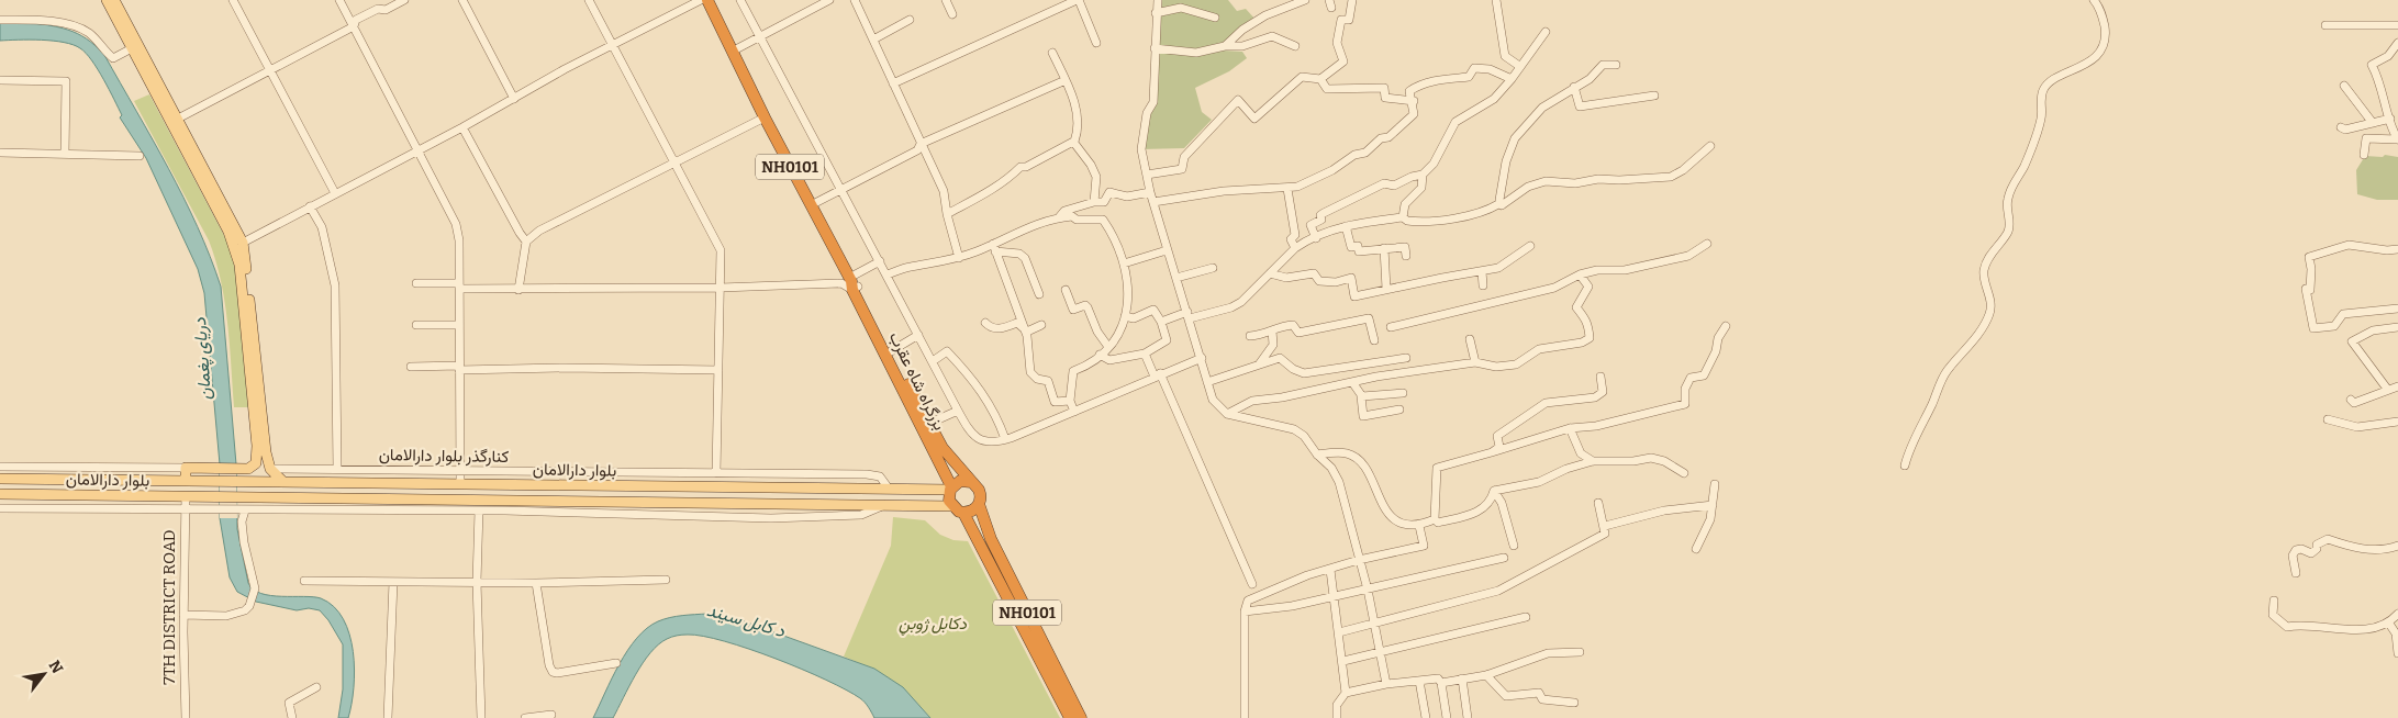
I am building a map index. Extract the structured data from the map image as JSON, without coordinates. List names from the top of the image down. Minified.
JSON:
{"streets":{"highway":["NH0101","بزرگراه شاه عقرب"],"main road":["بلوار دارالامان"],"street":["کنارگذر بلوار دارالامان","7TH DISTRICT ROAD"]},"crossings":[["NH0101","بزرگراه شاه عقرب"],["NH0101","بلوار دارالامان"],["بزرگراه شاه عقرب","بلوار دارالامان"],["کنارگذر بلوار دارالامان","بلوار دارالامان"],["بلوار دارالامان","7TH DISTRICT ROAD"]],"water":["دریای پغمان","د کابل سيند"],"parks":["دکابل ژوبڼ"],"north":"top right"}
